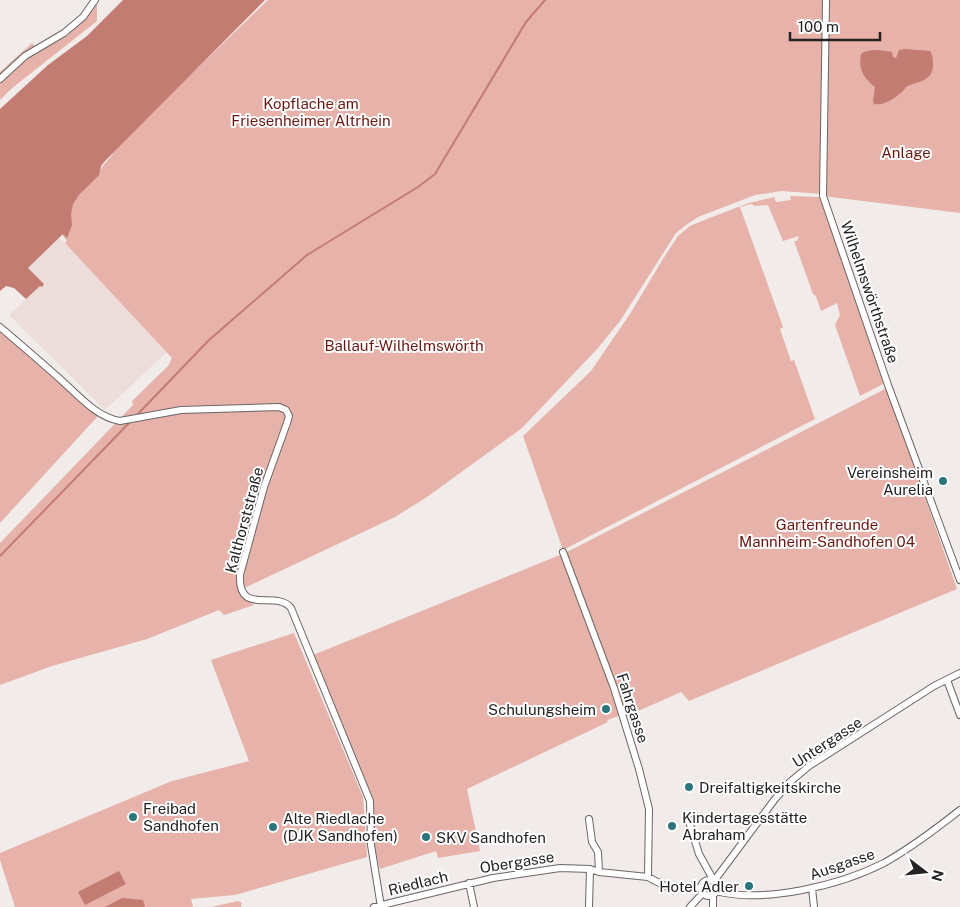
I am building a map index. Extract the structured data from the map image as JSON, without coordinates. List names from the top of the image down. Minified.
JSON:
{"streets":{"street":["Wilhelmswörthstraße","Kalthorststraße","Fahrgasse","Untergasse","Obergasse","Ausgasse","Riedlach"]},"crossings":[["Kalthorststraße","Riedlach"],["Fahrgasse","Obergasse"],["Untergasse","Obergasse"],["Untergasse","Ausgasse"],["Obergasse","Ausgasse"],["Obergasse","Riedlach"]],"parks":["Kopflache am Friesenheimer Altrhein","Anlage","Ballauf-Wilhelmswörth","Gartenfreunde Mannheim-Sandhofen 04"],"places":["Vereinsheim Aurelia","Schulungsheim","Dreifaltigkeitskirche","Freibad Sandhofen","Kindertagesstätte Abraham","Alte Riedlache (DJK Sandhofen)","SKV Sandhofen","Hotel Adler"],"scale_bar":"100 m","north":"right"}
